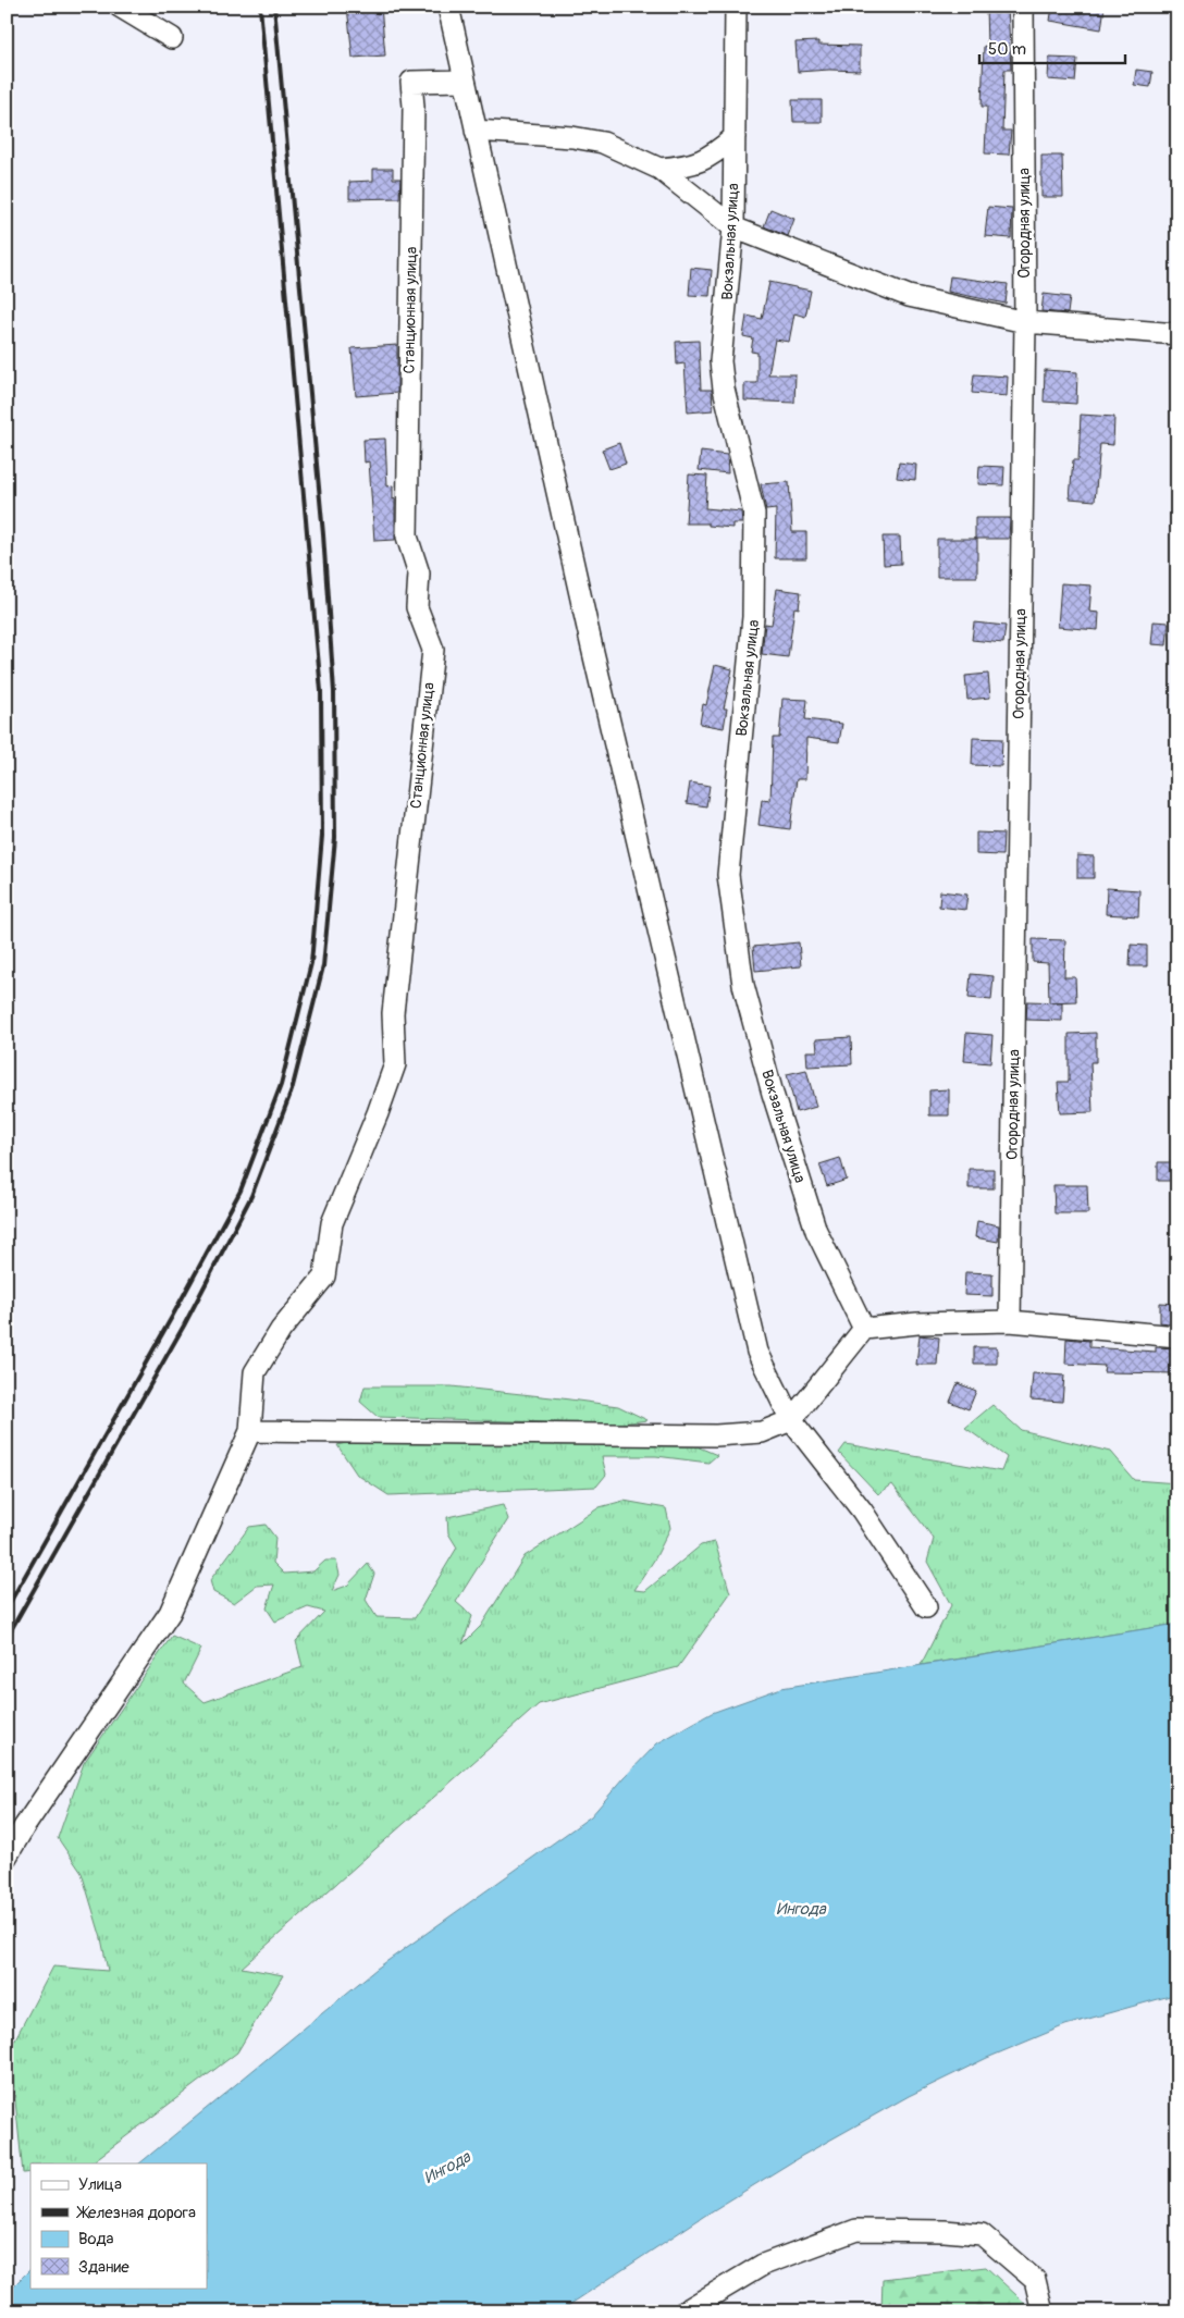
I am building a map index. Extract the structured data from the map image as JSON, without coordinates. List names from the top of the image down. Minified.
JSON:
{"streets":{"street":["Огородная улица","Вокзальная улица","Станционная улица"]},"water":["Ингода"],"legend":["Улица","Железная дорога","Вода","Здание"],"scale_bar":"50 m"}
